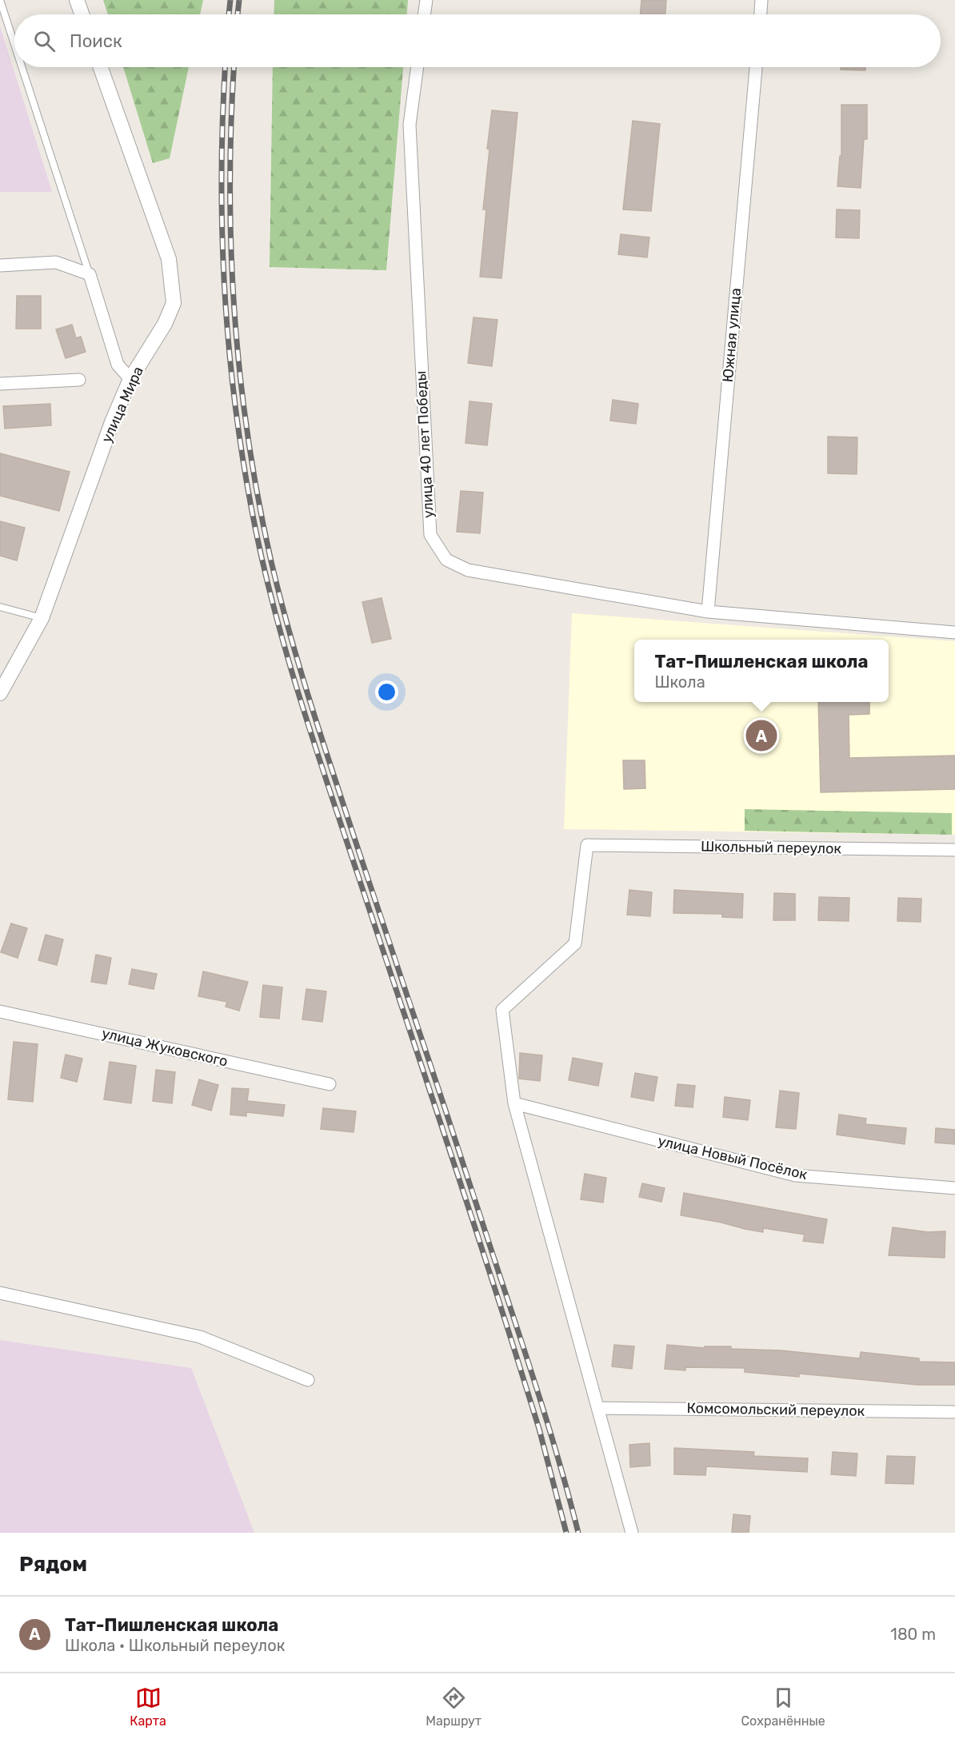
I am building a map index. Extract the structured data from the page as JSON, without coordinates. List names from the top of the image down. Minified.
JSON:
{"streets":{"street":["Южная улица","улица Мира","улица 40 лет Победы","Школьный переулок","улица Жуковского","улица Новый Посёлок","Комсомольский переулок"]},"crossings":[["Южная улица","улица 40 лет Победы"],["Школьный переулок","улица Новый Посёлок"]],"page":{"search":"Поиск","popup":["Тат-Пишленская школа","Школа"],"pins":"A","heading":"Рядом","list":[{"mark":"A","name":"Тат-Пишленская школа","note":"Школа · Школьный переулок","value":"180 m"}],"nav":["Карта","Маршрут","Сохранённые"]}}
